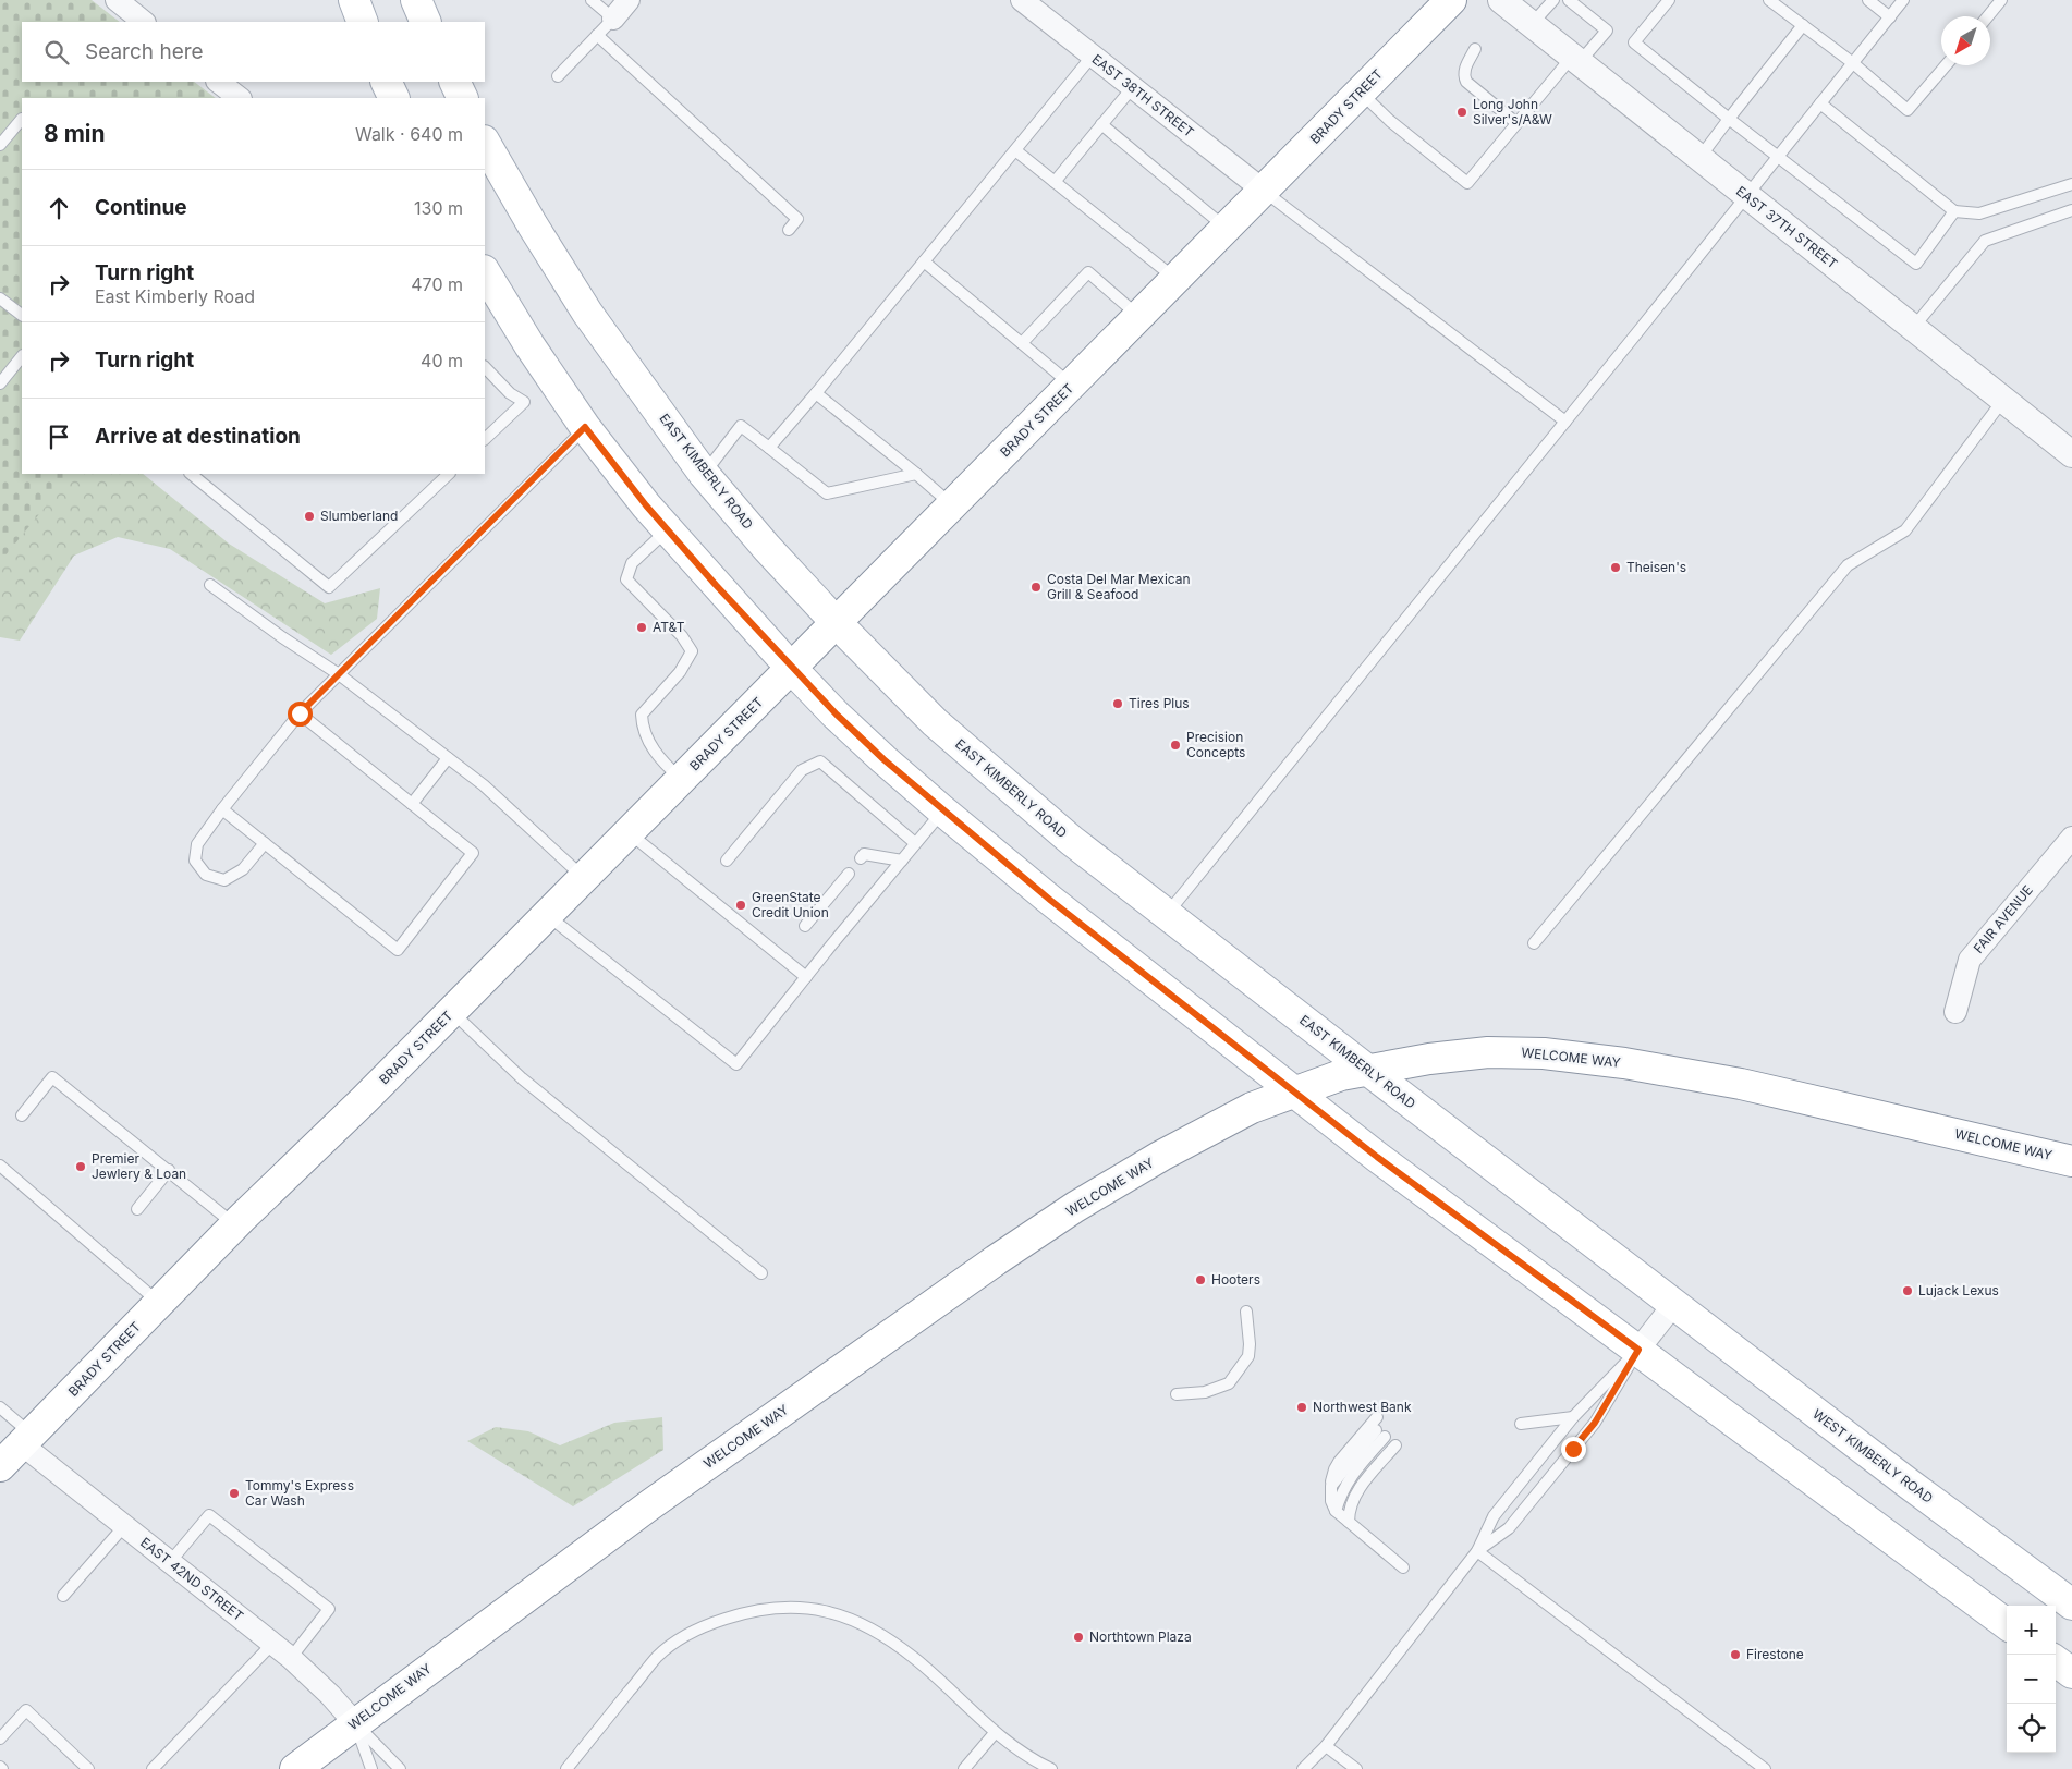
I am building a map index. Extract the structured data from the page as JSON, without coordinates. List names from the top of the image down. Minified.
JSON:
{"streets":{"main road":["BRADY STREET","EAST KIMBERLY ROAD","WELCOME WAY","WEST KIMBERLY ROAD"],"street":["EAST 38TH STREET","EAST 37TH STREET","FAIR AVENUE","EAST 42ND STREET"]},"crossings":[["EAST 38TH STREET","BRADY STREET"],["BRADY STREET","EAST KIMBERLY ROAD"],["BRADY STREET","EAST 42ND STREET"],["EAST KIMBERLY ROAD","WELCOME WAY"],["EAST KIMBERLY ROAD","WEST KIMBERLY ROAD"],["WELCOME WAY","EAST 42ND STREET"]],"places":["Long John Silver's/A&W","Slumberland","Theisen's","Costa Del Mar Mexican Grill & Seafood","AT&T","Tires Plus","Precision Concepts","GreenState Credit Union","Premier Jewlery & Loan","Hooters","Lujack Lexus","Northwest Bank","Tommy's Express Car Wash","Northtown Plaza","Firestone"],"north":"bottom left","page":{"search":"Search here","heading":["8 min","Walk · 640 m"],"list":[["Continue","130 m"],["Turn right","East Kimberly Road","470 m"],["Turn right","40 m"],"Arrive at destination"],"map_buttons":["+","−"]}}
